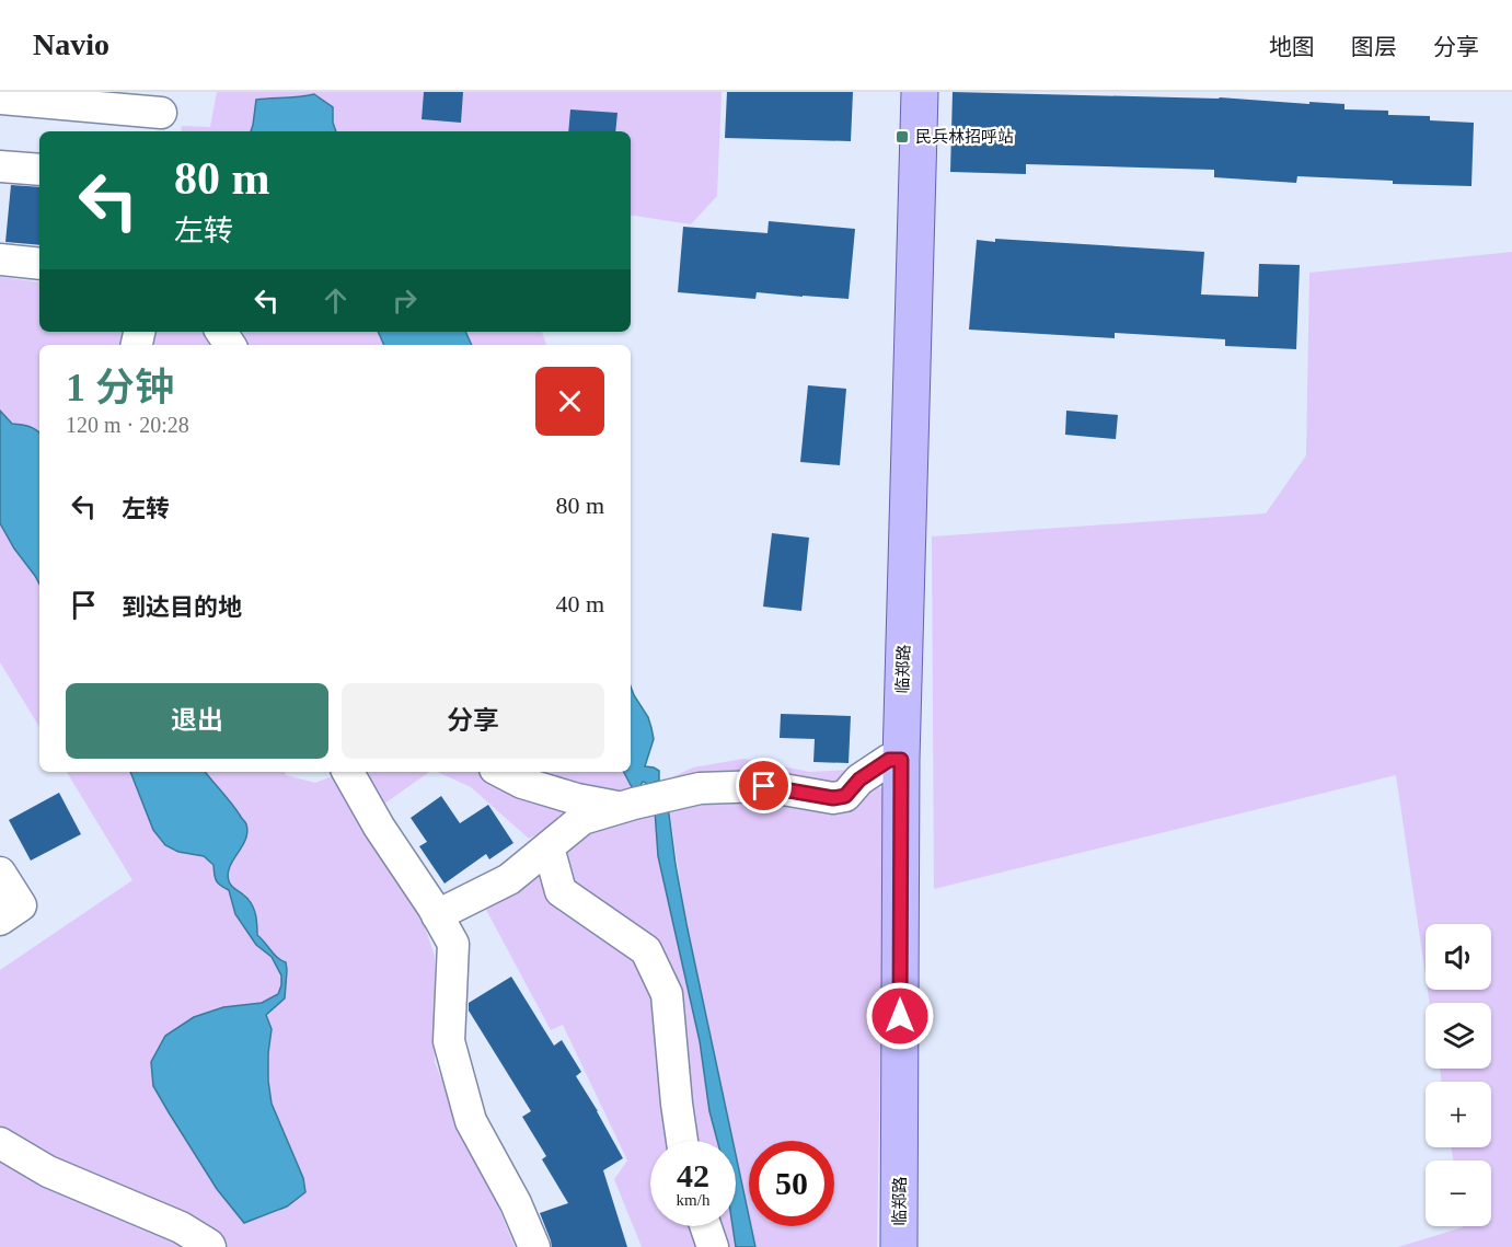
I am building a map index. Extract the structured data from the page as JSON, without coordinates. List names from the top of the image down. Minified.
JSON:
{"streets":{"main road":["临郑路"]},"places":{"transit":["民兵林招呼站"]},"page":{"header":"Navio","nav":["地图","图层","分享"],"turn":["80 m","左转"],"heading":["1 分钟","120 m · 20:28"],"list":[{"name":"左转","value":"80 m"},{"name":"到达目的地","value":"40 m"}],"buttons":["退出","分享"],"map_buttons":["+","−"],"speed":"42 km/h","limit":"50"}}
